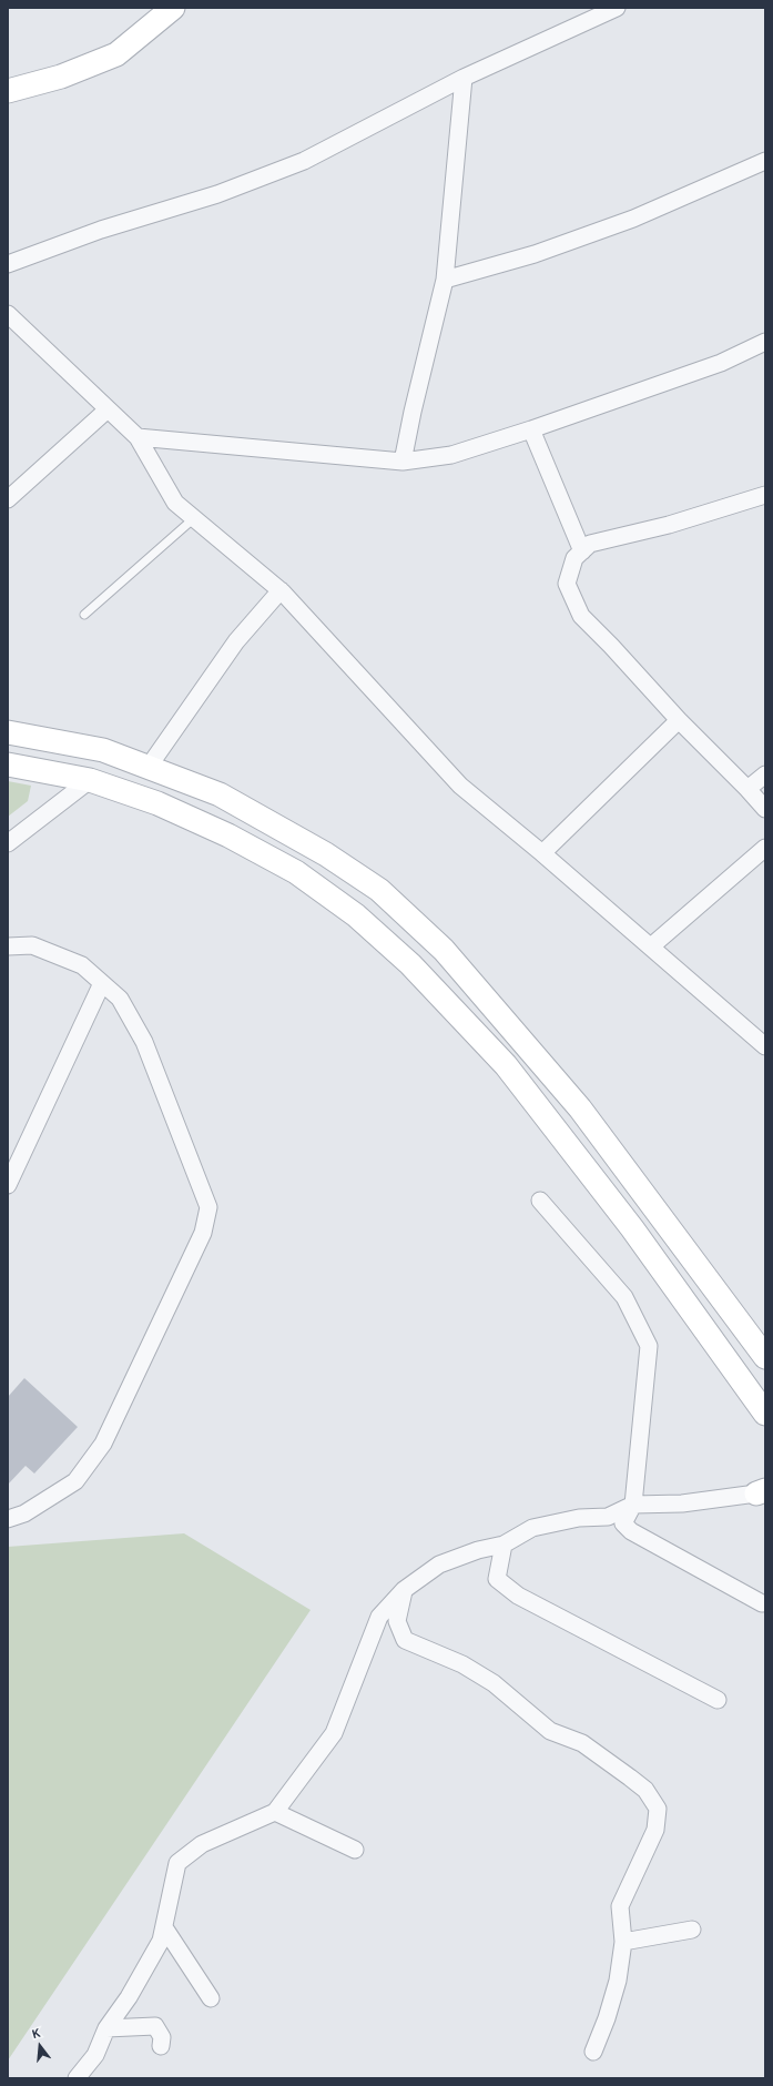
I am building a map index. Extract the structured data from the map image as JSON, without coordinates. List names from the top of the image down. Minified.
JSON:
{"north":"top"}
